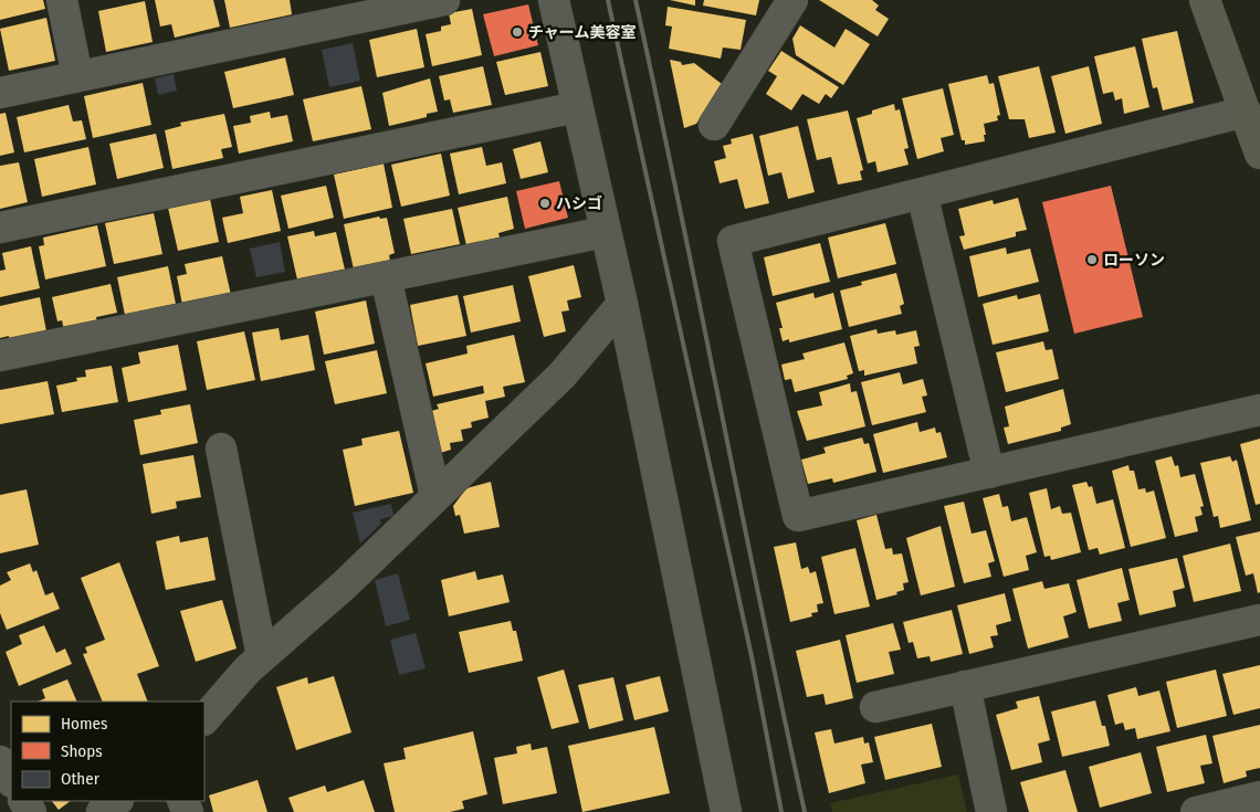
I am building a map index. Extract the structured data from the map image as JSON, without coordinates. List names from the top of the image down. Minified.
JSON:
{"places":["チャーム美容室","ハシゴ","ローソン"],"legend":["Homes","Shops","Other"]}
